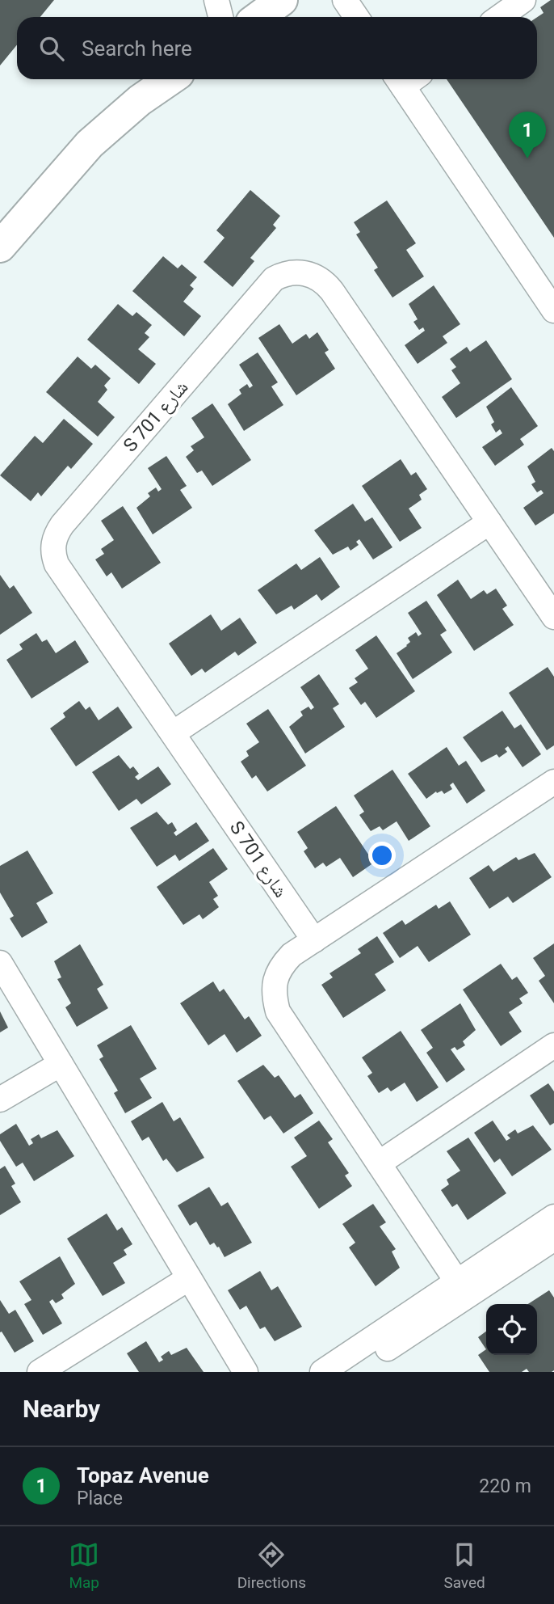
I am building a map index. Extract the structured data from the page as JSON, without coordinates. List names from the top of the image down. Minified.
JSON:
{"streets":{"street":["S 701 شارع"]},"page":{"search":"Search here","pins":"1","heading":"Nearby","list":[{"mark":"1","name":"Topaz Avenue","note":"Place","value":"220 m"}],"nav":["Map","Directions","Saved"]}}
